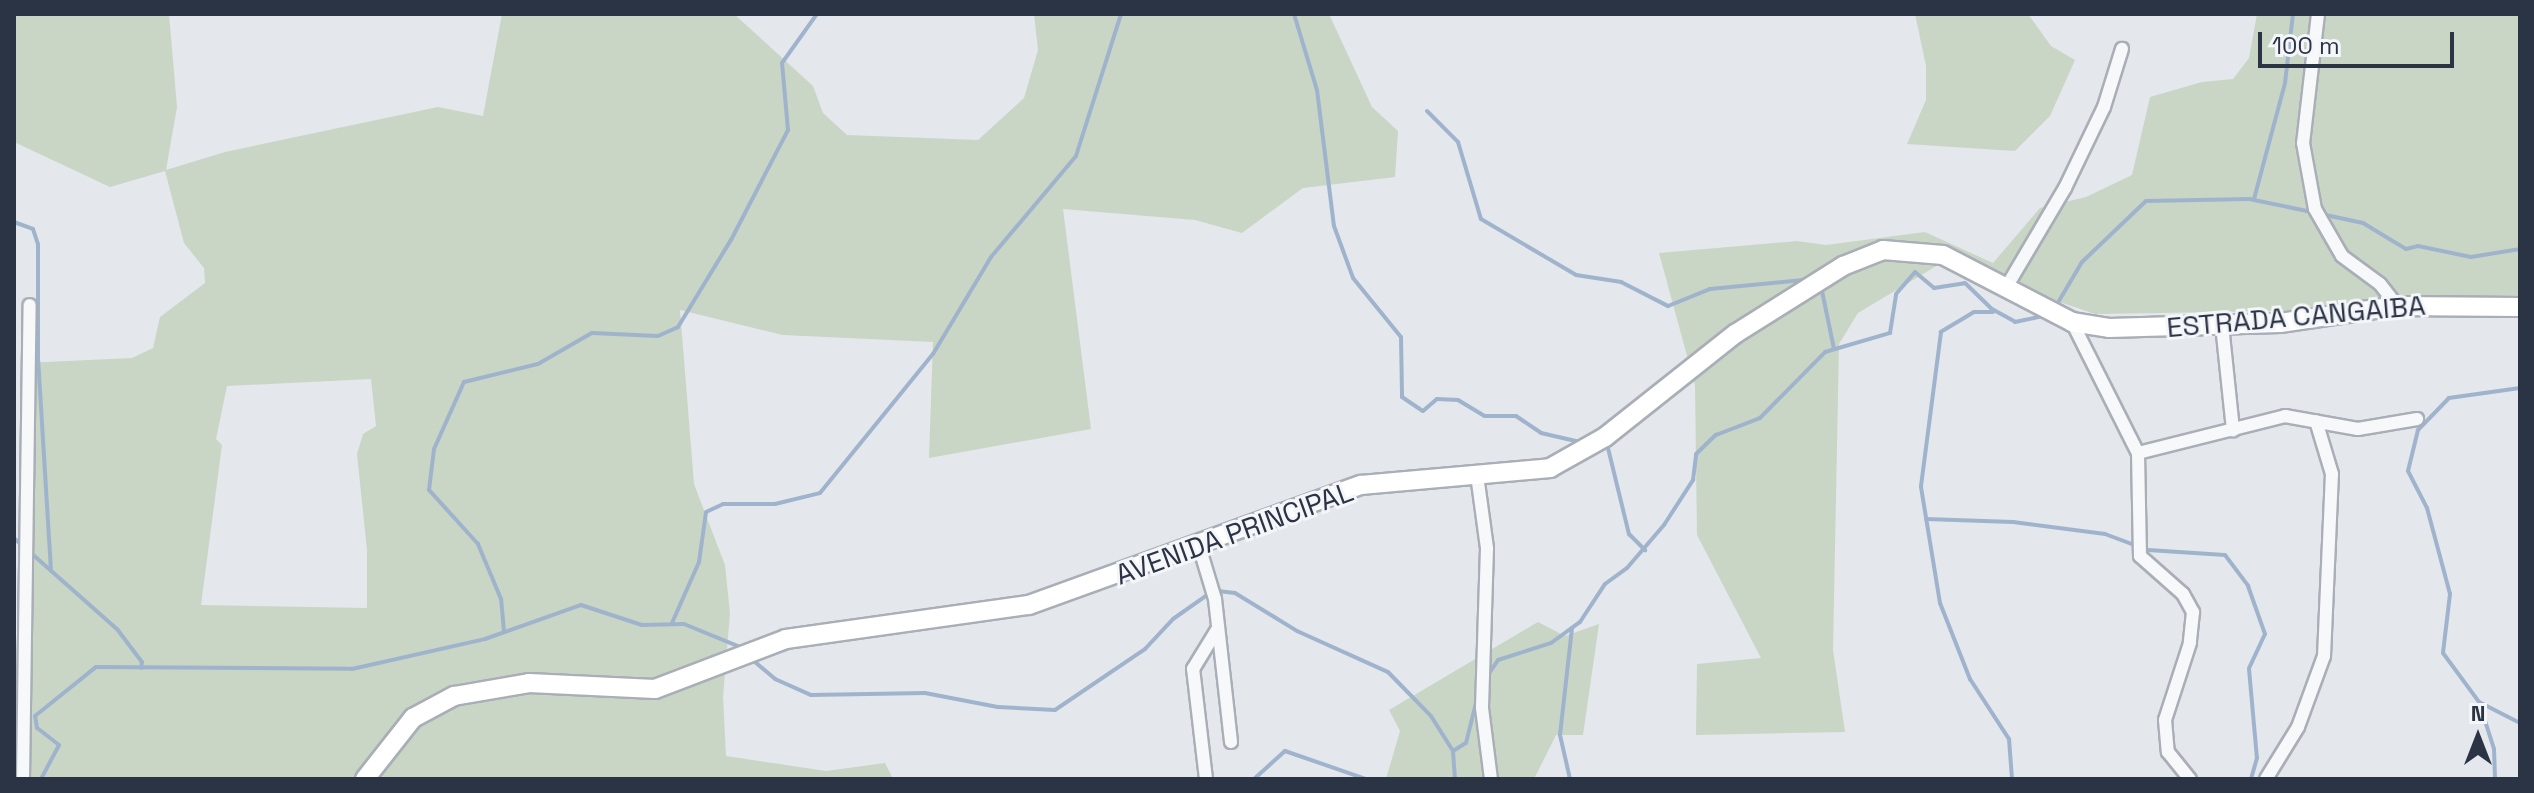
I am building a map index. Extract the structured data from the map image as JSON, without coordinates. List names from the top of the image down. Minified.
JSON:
{"streets":{"street":["ESTRADA CANGAIBA","AVENIDA PRINCIPAL"]},"crossings":[["ESTRADA CANGAIBA","AVENIDA PRINCIPAL"]],"scale_bar":"100 m","north":"top"}
